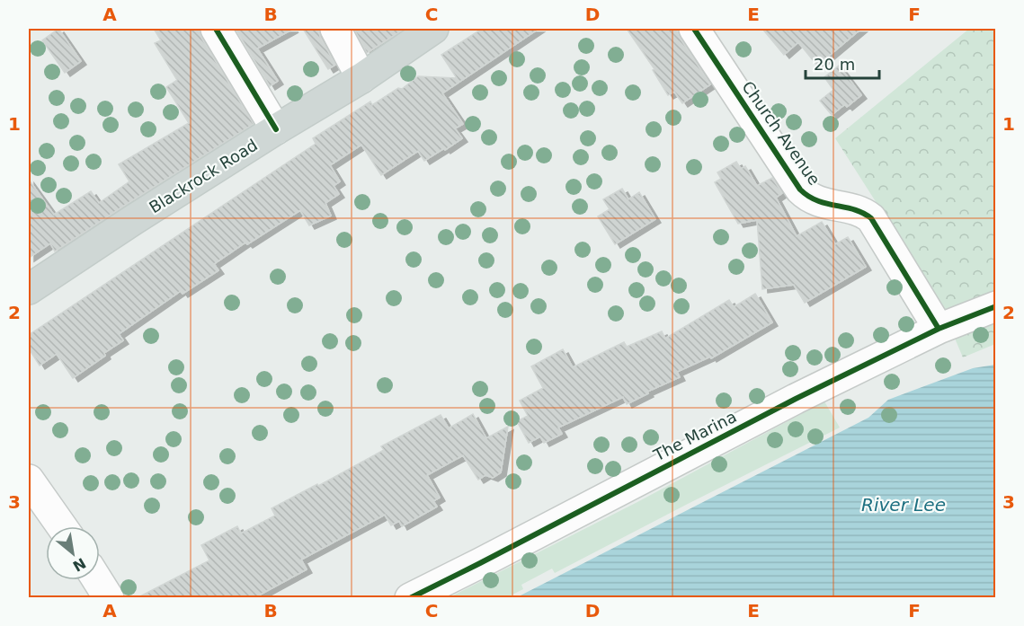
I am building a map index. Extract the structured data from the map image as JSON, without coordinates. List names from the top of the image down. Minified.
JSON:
{"streets":{"main road":["Blackrock Road"],"street":["Church Avenue","The Marina"]},"crossings":[["Church Avenue","The Marina"]],"water":["River Lee"],"scale_bar":"20 m","north":"bottom right","grid":{"columns":["A","B","C","D","E","F"],"rows":["1","2","3"]}}
